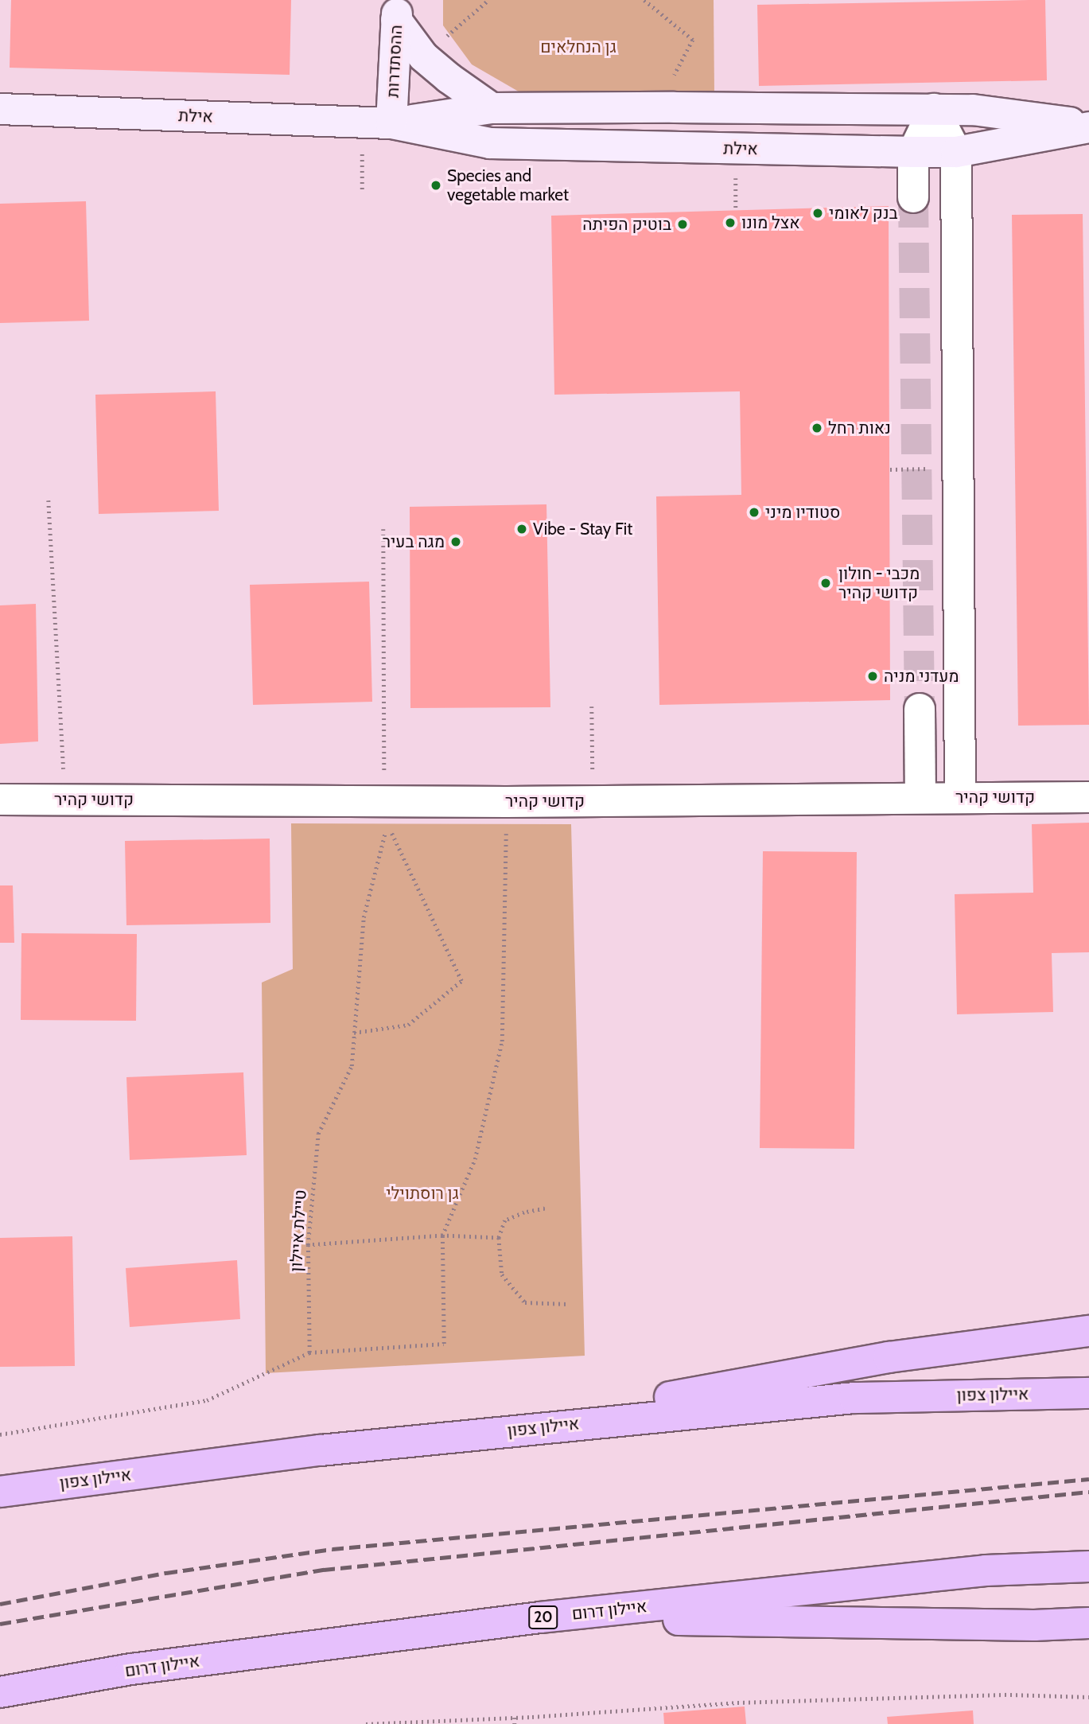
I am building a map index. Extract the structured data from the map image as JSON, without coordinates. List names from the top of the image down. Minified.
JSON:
{"streets":{"highway":["איילון צפון","איילון דרום","20"],"street":["ההסתדרות","אילת","קדושי קהיר"],"path":["טיילת איילון"]},"crossings":[["ההסתדרות","אילת"],["קדושי קהיר","טיילת איילון"]],"parks":["גן הנחלאים","גן רוסתוילי"],"places":["Species and vegetable market","בנק לאומי","אצל מונו","בוטיק הפיתה","נאות רחל","סטודיו מיני","Vibe - Stay Fit","מגה בעיר","מכבי - חולון קדושי קהיר","מעדני מניה"]}
